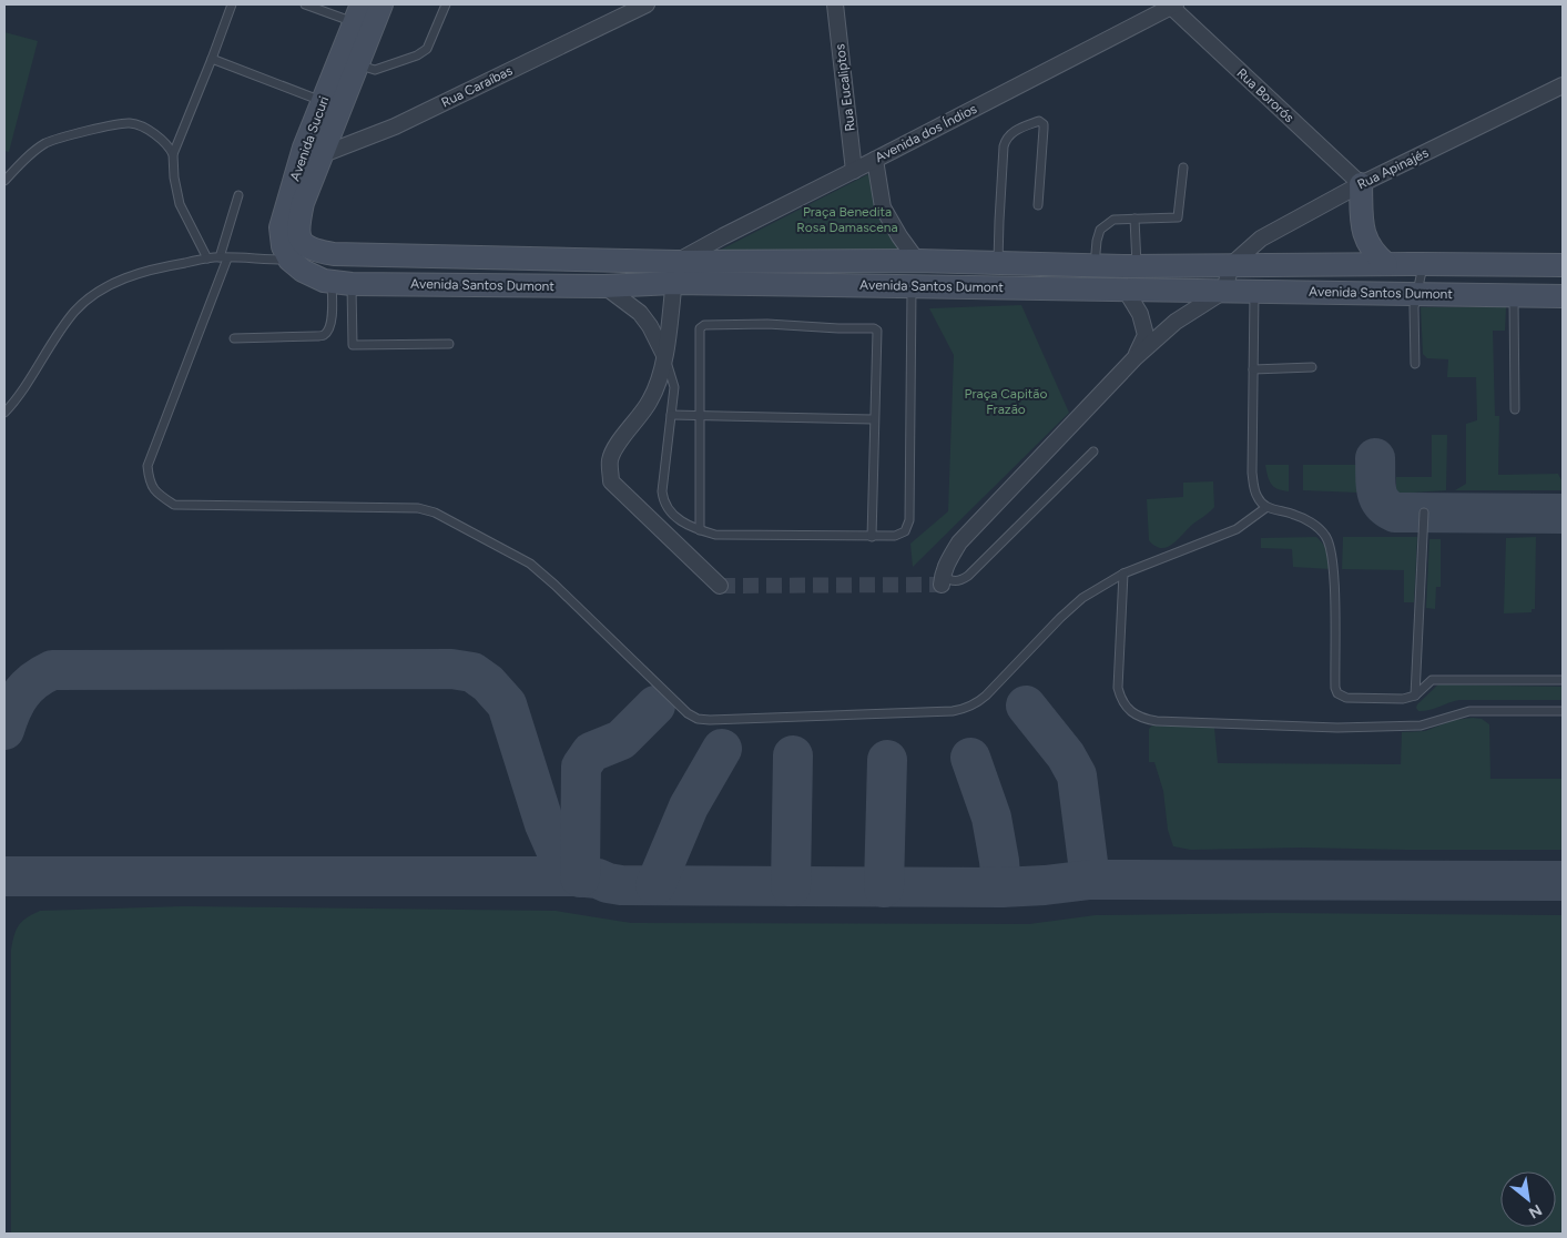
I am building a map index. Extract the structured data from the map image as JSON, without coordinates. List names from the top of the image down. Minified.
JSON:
{"streets":{"main road":["Avenida Sucuri","Avenida Santos Dumont"],"street":["Rua Caraíbas","Rua Eucaliptos","Rua Bororós","Avenida dos Índios","Rua Apinajés"]},"crossings":[["Rua Caraíbas","Avenida Sucuri"],["Rua Eucaliptos","Avenida dos Índios"],["Rua Bororós","Avenida dos Índios"],["Rua Bororós","Rua Apinajés"],["Avenida dos Índios","Avenida Santos Dumont"],["Avenida Sucuri","Avenida Santos Dumont"],["Rua Apinajés","Avenida Santos Dumont"]],"parks":["Praça Benedita Rosa Damascena","Praça Capitão Frazão"],"north":"bottom right"}
